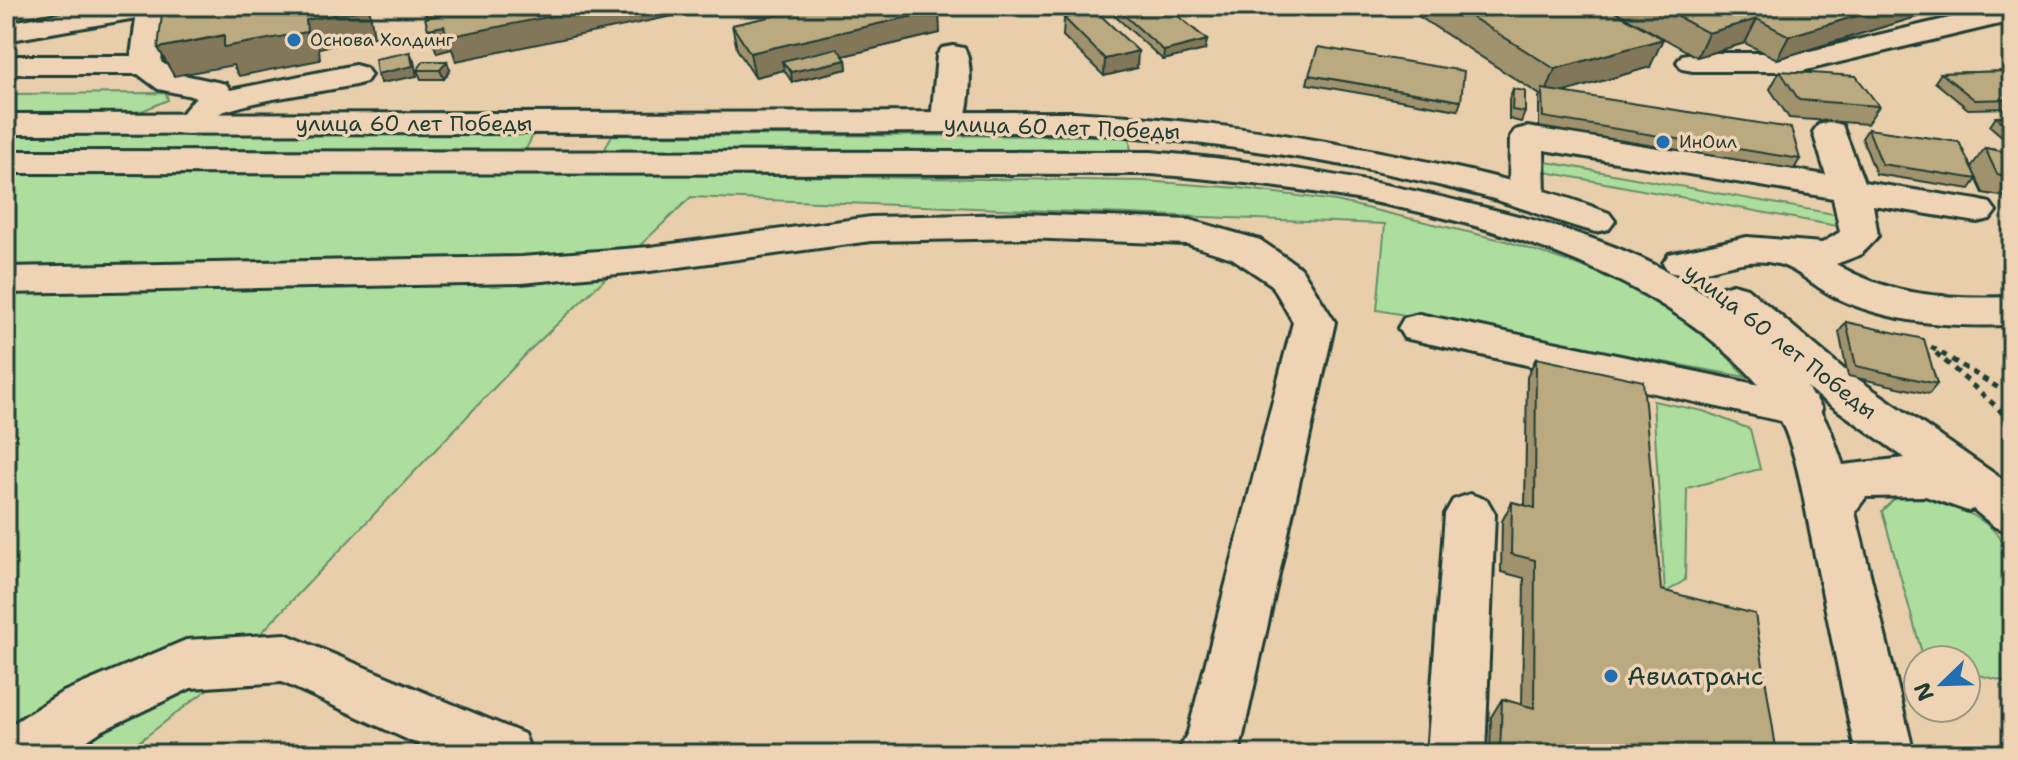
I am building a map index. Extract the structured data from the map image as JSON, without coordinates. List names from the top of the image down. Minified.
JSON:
{"streets":{"main road":["улица 60 лет Победы"]},"places":["Основа Холдинг","ИнОил","Авиатранс"],"north":"bottom left"}
